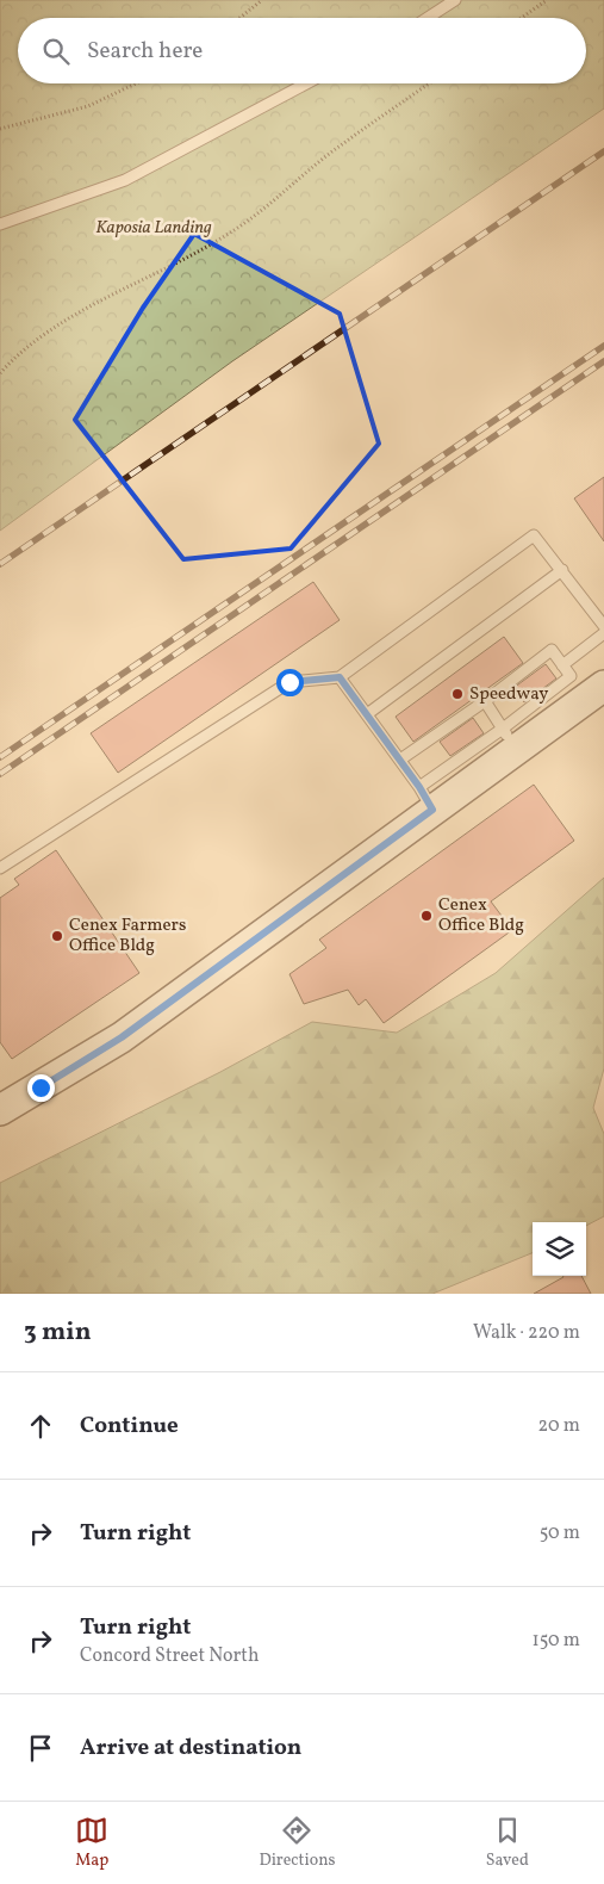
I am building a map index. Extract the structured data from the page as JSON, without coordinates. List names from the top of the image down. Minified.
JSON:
{"parks":["Kaposia Landing"],"places":["Speedway","Cenex Office Bldg","Cenex Farmers Office Bldg"],"page":{"search":"Search here","heading":["3 min","Walk · 220 m"],"list":[["Continue","20 m"],["Turn right","50 m"],["Turn right","Concord Street North","150 m"],"Arrive at destination"],"nav":["Map","Directions","Saved"]}}
